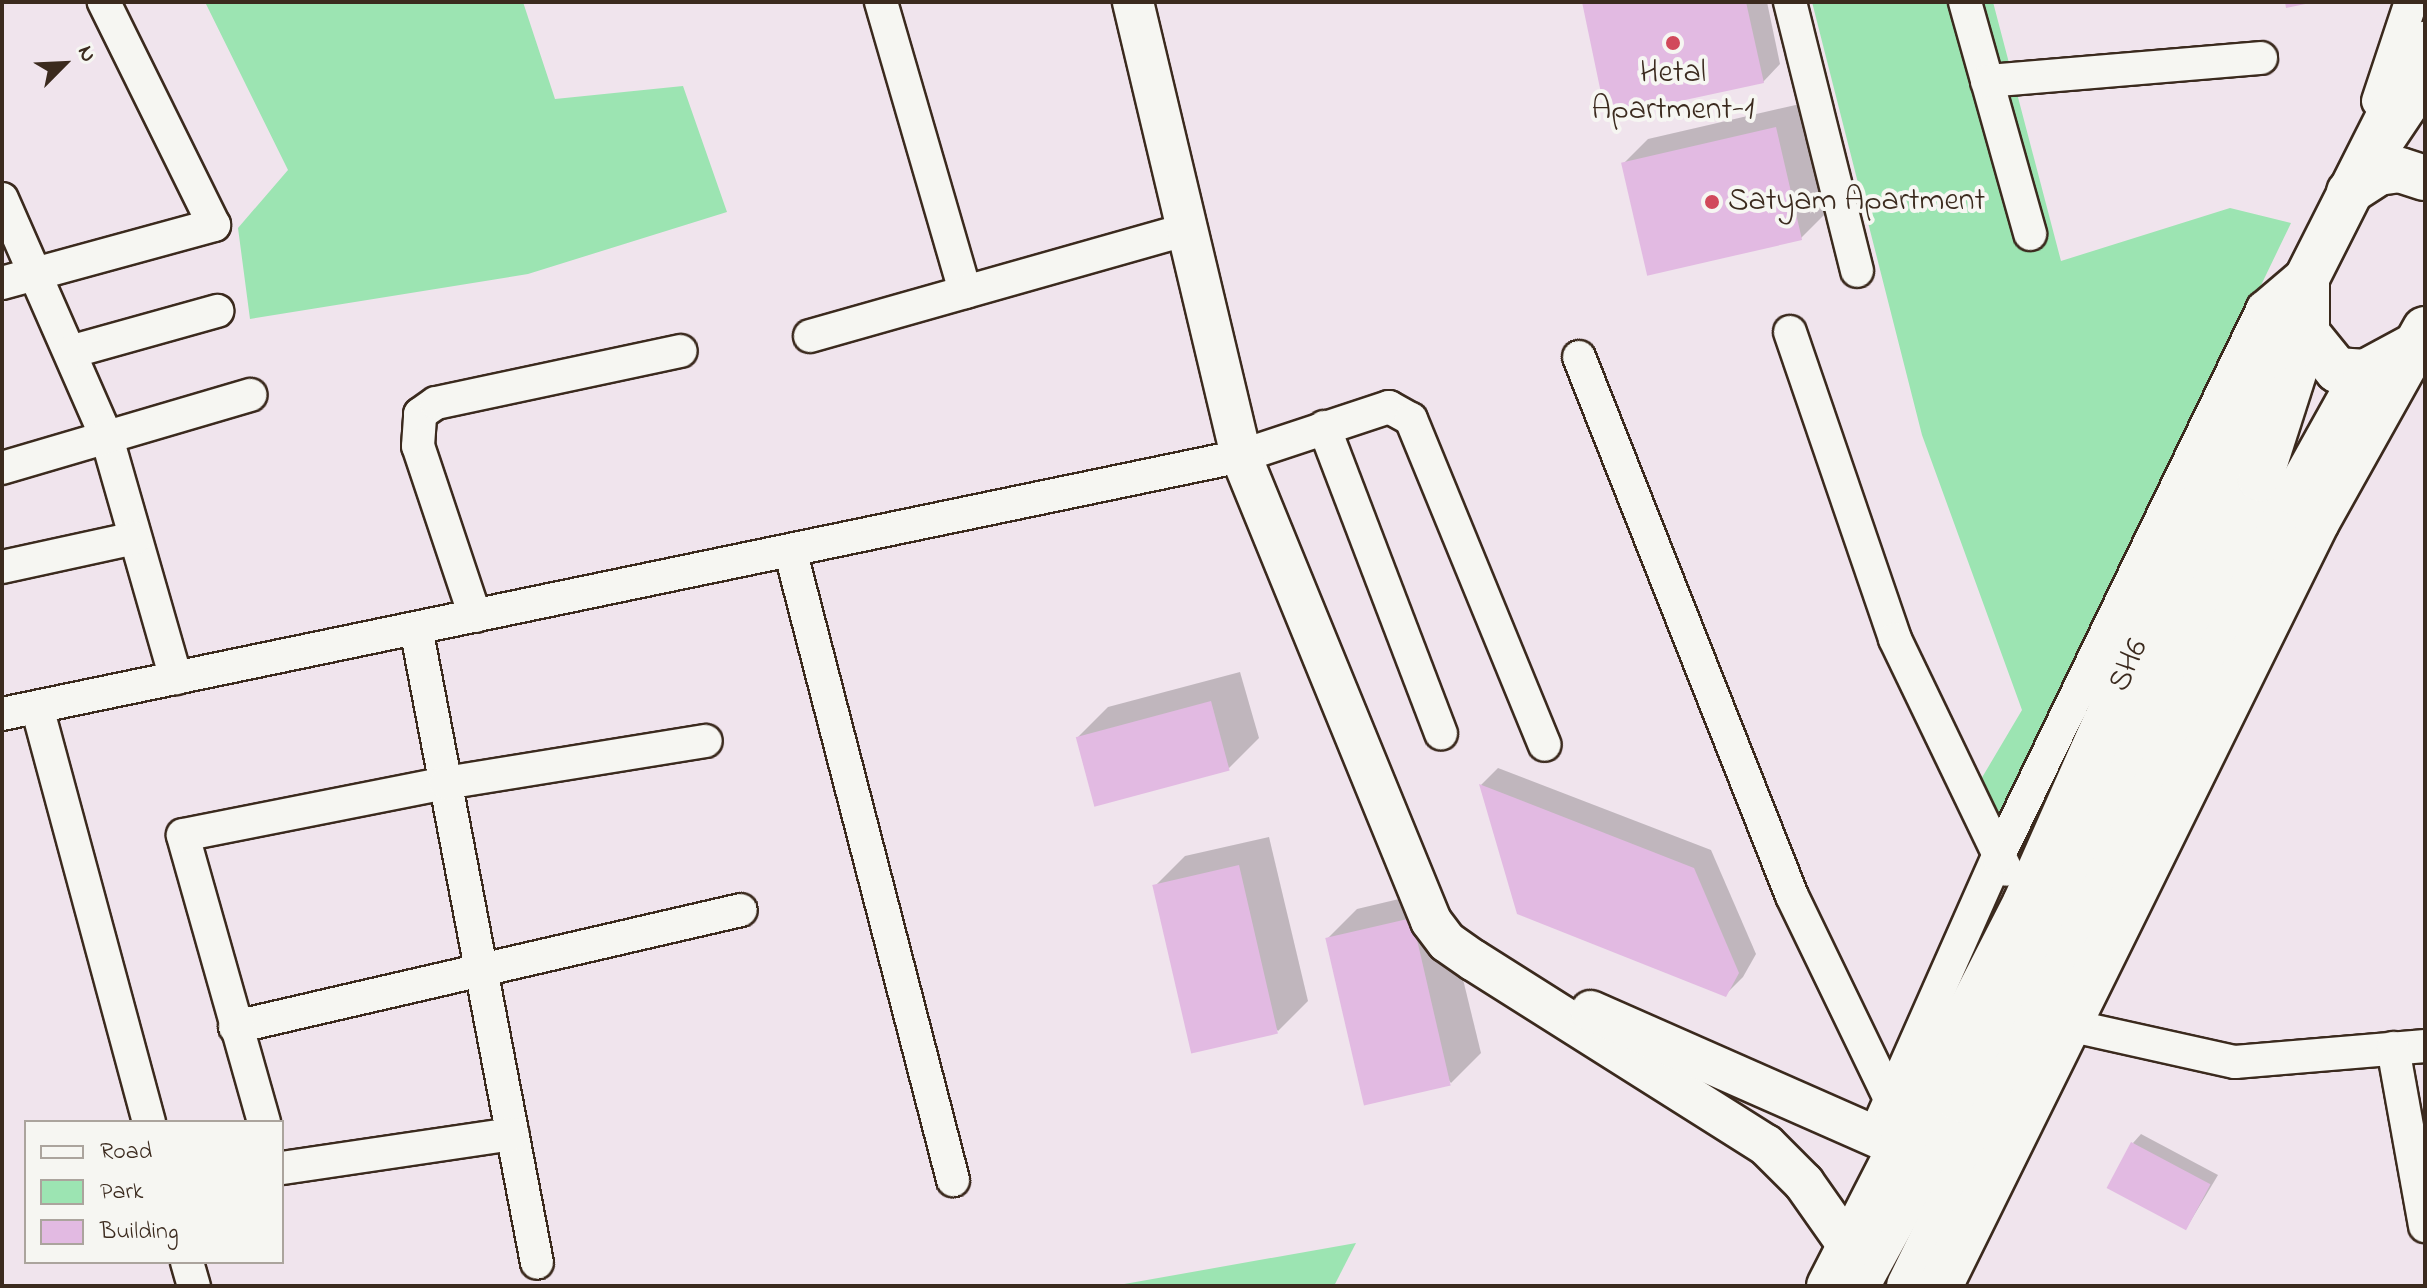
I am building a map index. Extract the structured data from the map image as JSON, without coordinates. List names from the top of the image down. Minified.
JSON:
{"streets":{"main road":["SH6"]},"places":["Hetal Apartment-1","Satyam Apartment"],"legend":["Road","Park","Building"],"north":"top right"}
